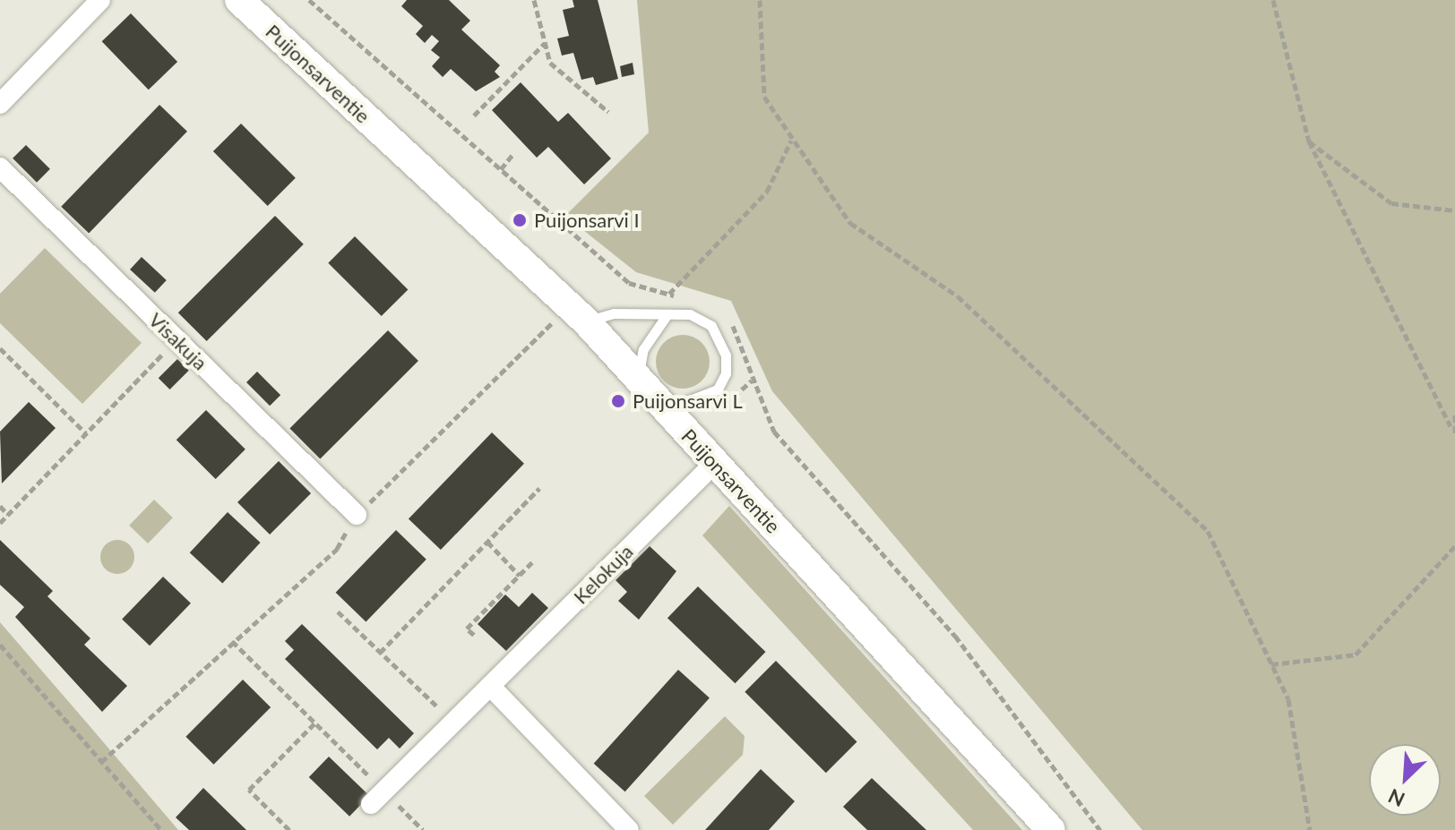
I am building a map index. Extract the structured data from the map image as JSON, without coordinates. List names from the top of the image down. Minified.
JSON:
{"streets":{"main road":["Puijonsarventie"],"street":["Visakuja","Kelokuja"]},"crossings":[["Puijonsarventie","Kelokuja"]],"places":["Puijonsarvi I","Puijonsarvi L"],"north":"bottom left"}
